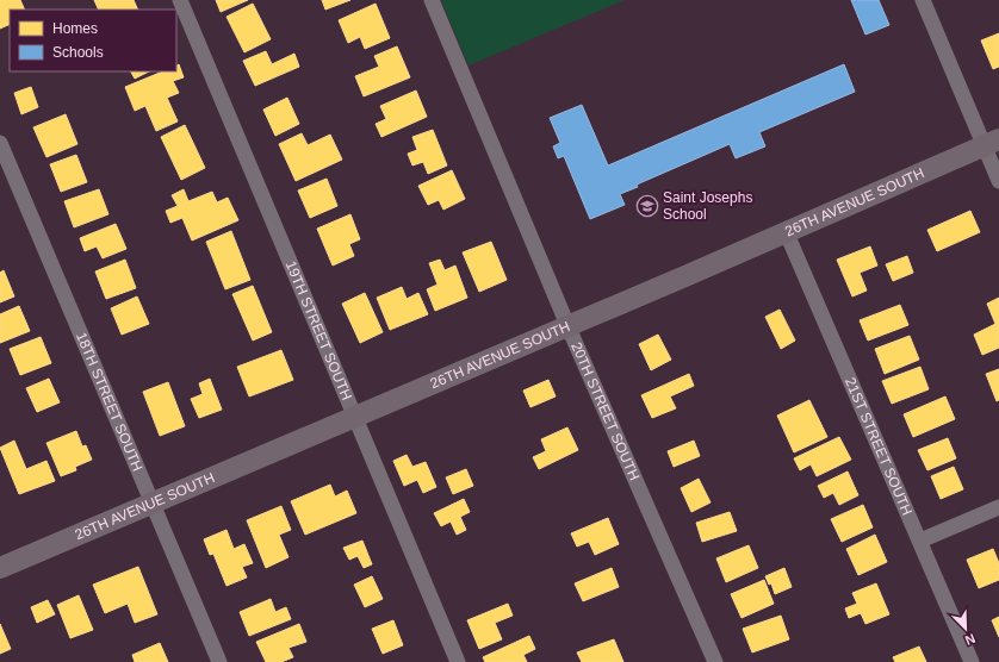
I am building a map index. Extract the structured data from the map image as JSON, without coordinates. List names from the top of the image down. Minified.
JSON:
{"streets":{"street":["26TH AVENUE SOUTH","19TH STREET SOUTH","18TH STREET SOUTH","20TH STREET SOUTH","21ST STREET SOUTH"]},"crossings":[["26TH AVENUE SOUTH","19TH STREET SOUTH"],["26TH AVENUE SOUTH","18TH STREET SOUTH"],["26TH AVENUE SOUTH","20TH STREET SOUTH"],["26TH AVENUE SOUTH","21ST STREET SOUTH"]],"places":{"school or university":["Saint Josephs School"]},"legend":["Homes","Schools"],"north":"bottom right"}
